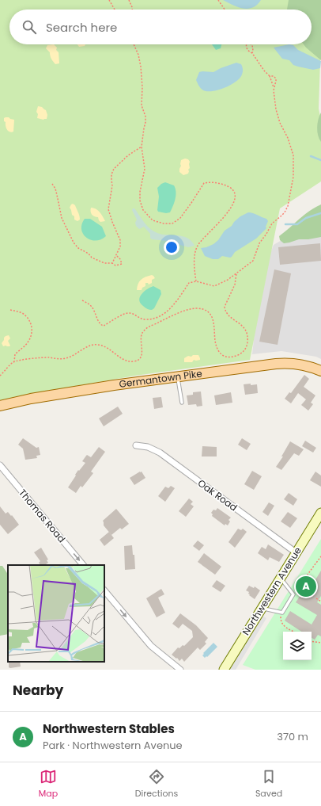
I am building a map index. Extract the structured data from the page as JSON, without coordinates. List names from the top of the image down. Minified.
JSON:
{"streets":{"main road":["Germantown Pike"],"street":["Oak Road","Thomas Road","Northwestern Avenue"]},"crossings":[["Oak Road","Northwestern Avenue"]],"one_way":["Thomas Road"],"page":{"search":"Search here","pins":"A","heading":"Nearby","list":[{"mark":"A","name":"Northwestern Stables","note":"Park · Northwestern Avenue","value":"370 m"}],"nav":["Map","Directions","Saved"]}}
